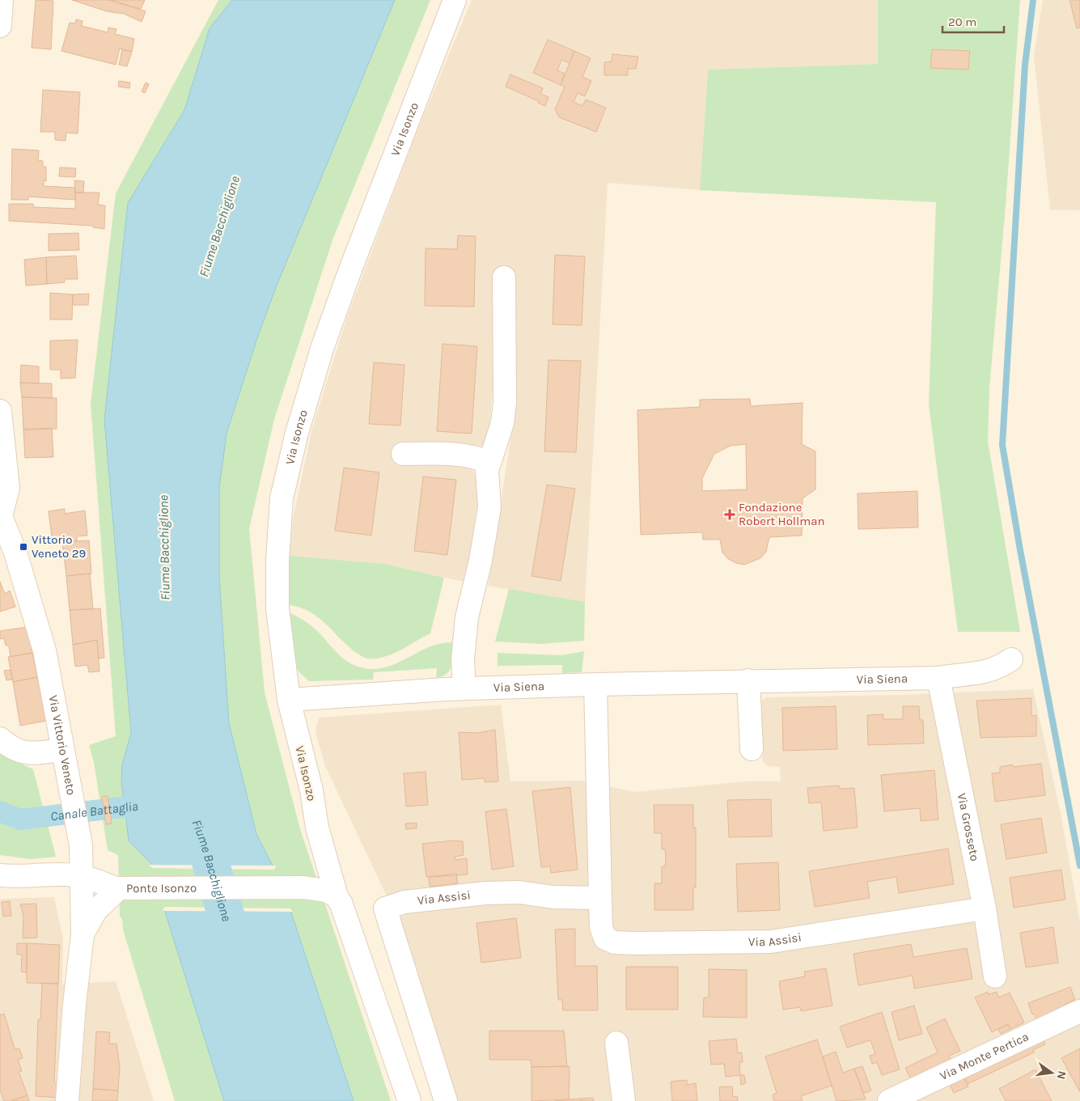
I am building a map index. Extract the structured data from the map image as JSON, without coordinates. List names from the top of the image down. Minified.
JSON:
{"streets":{"street":["Via Isonzo","Via Siena","Via Vittorio Veneto","Via Grosseto","Ponte Isonzo","Via Assisi","Via Monte Pertica"]},"crossings":[["Via Isonzo","Via Siena"],["Via Isonzo","Ponte Isonzo"],["Via Siena","Via Grosseto"],["Via Siena","Via Assisi"],["Via Vittorio Veneto","Ponte Isonzo"],["Via Grosseto","Via Assisi"]],"water":["Fiume Bacchiglione","Canale Battaglia"],"places":{"health":["Fondazione Robert Hollman"],"transit":["Vittorio Veneto 29"]},"scale_bar":"20 m","north":"right"}
